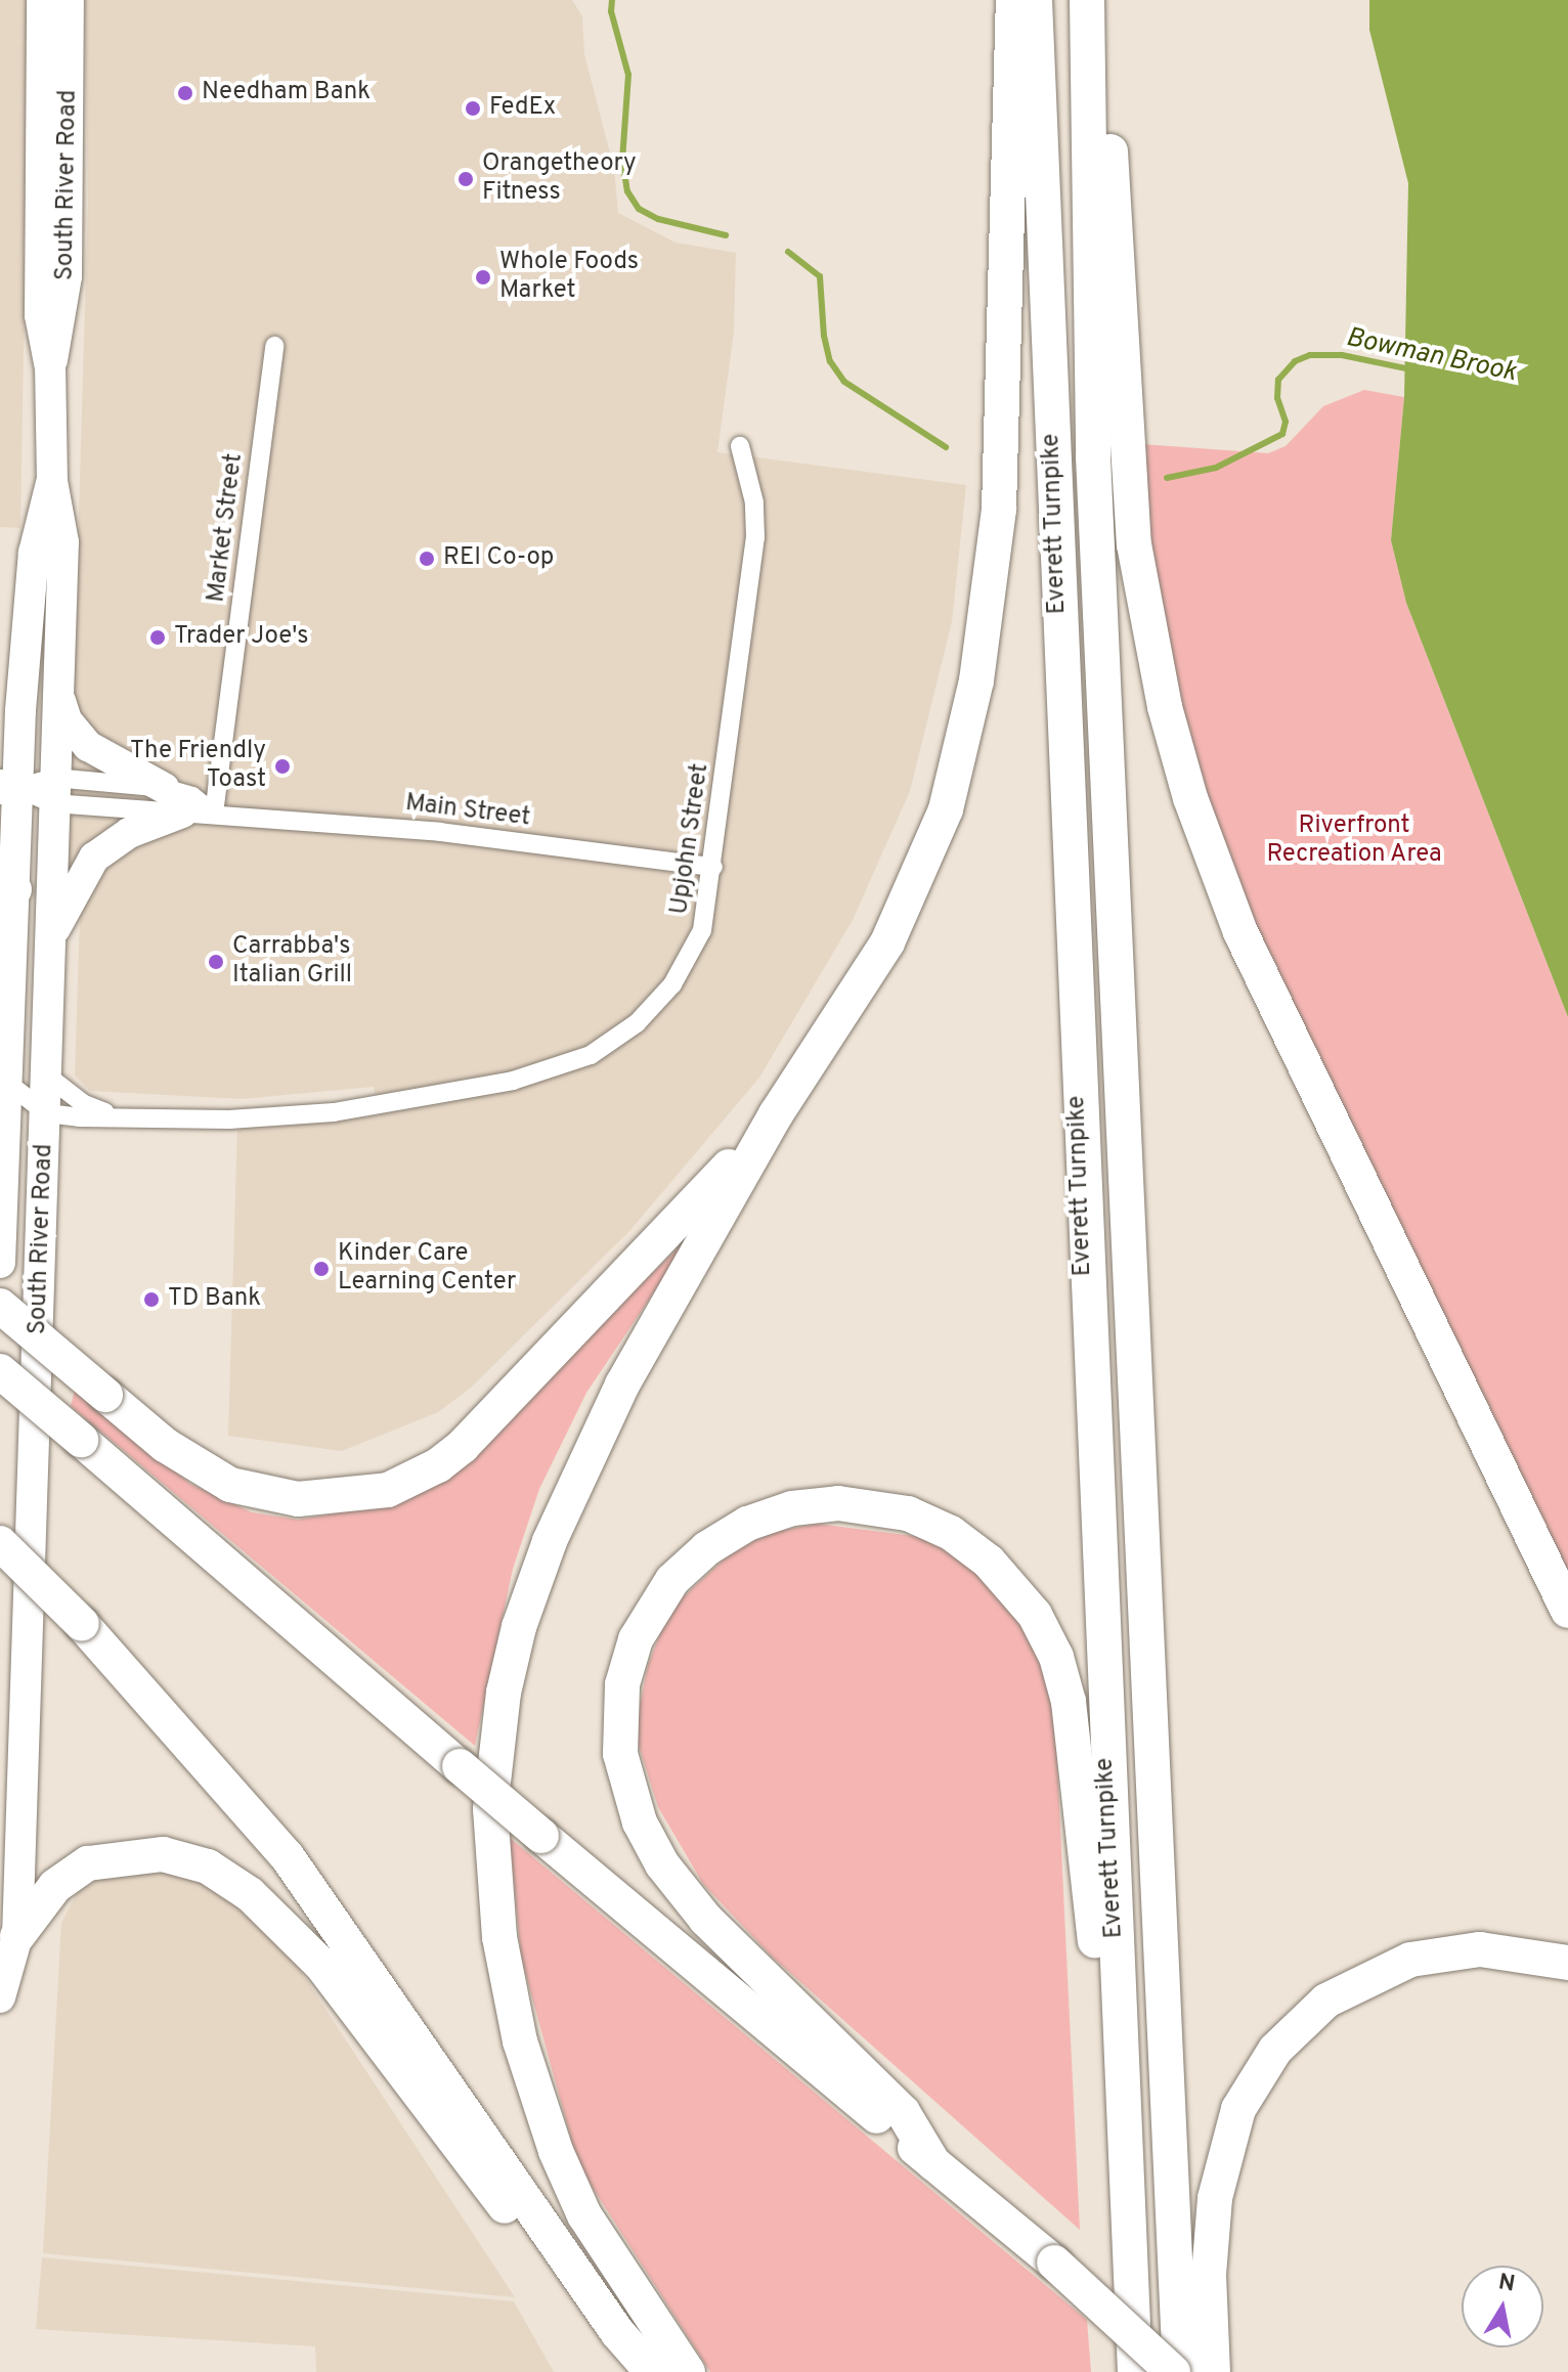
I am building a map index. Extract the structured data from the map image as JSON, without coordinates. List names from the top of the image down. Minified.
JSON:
{"streets":{"highway":["Everett Turnpike"],"main road":["South River Road"],"street":["Market Street","Main Street","Upjohn Street"]},"crossings":[["South River Road","Main Street"],["South River Road","Upjohn Street"],["Market Street","Main Street"],["Main Street","Upjohn Street"]],"water":["Bowman Brook"],"parks":["Riverfront Recreation Area"],"places":["Needham Bank","FedEx","Orangetheory Fitness","Whole Foods Market","REI Co-op","Trader Joe's","The Friendly Toast","Carrabba's Italian Grill","Kinder Care Learning Center","TD Bank"],"north":"top"}
